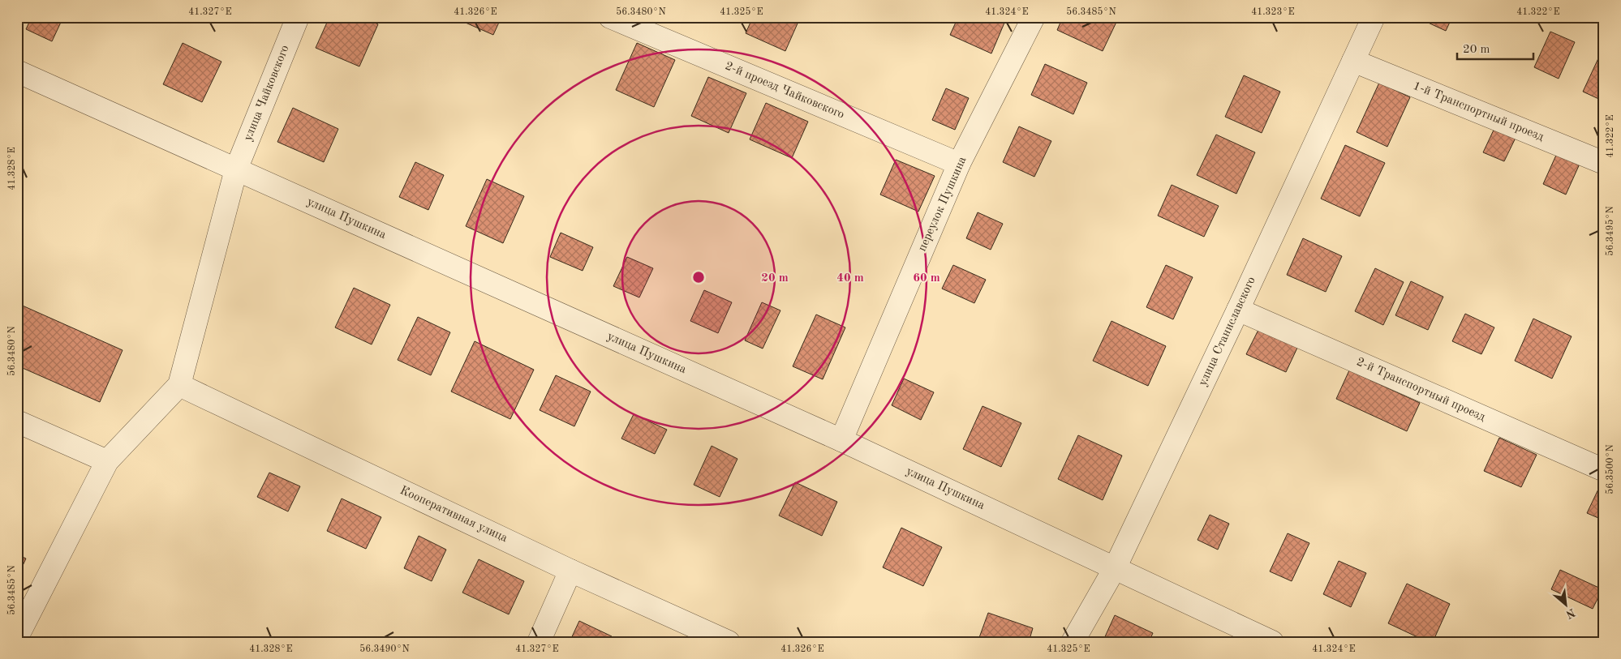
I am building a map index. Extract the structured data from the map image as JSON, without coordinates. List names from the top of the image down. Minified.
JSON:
{"streets":{"street":["2-й проезд Чайковского","улица Чайковского","1-й Транспортный проезд","переулок Пушкина","улица Пушкина","улица Станиславского","2-й Транспортный проезд","Кооперативная улица"]},"crossings":[["2-й проезд Чайковского","переулок Пушкина"],["улица Чайковского","улица Пушкина"],["улица Чайковского","Кооперативная улица"],["1-й Транспортный проезд","улица Станиславского"],["переулок Пушкина","улица Пушкина"],["улица Пушкина","улица Станиславского"],["улица Станиславского","2-й Транспортный проезд"]],"scale_bar":"20 m","north":"bottom right","coordinates":["41.327°E","41.326°E","56.3480°N","41.325°E","41.324°E","56.3485°N","41.323°E","41.322°E","41.328°E","56.3495°N","56.3500°N","56.3490°N"],"rings":["20 m","40 m","60 m"]}
